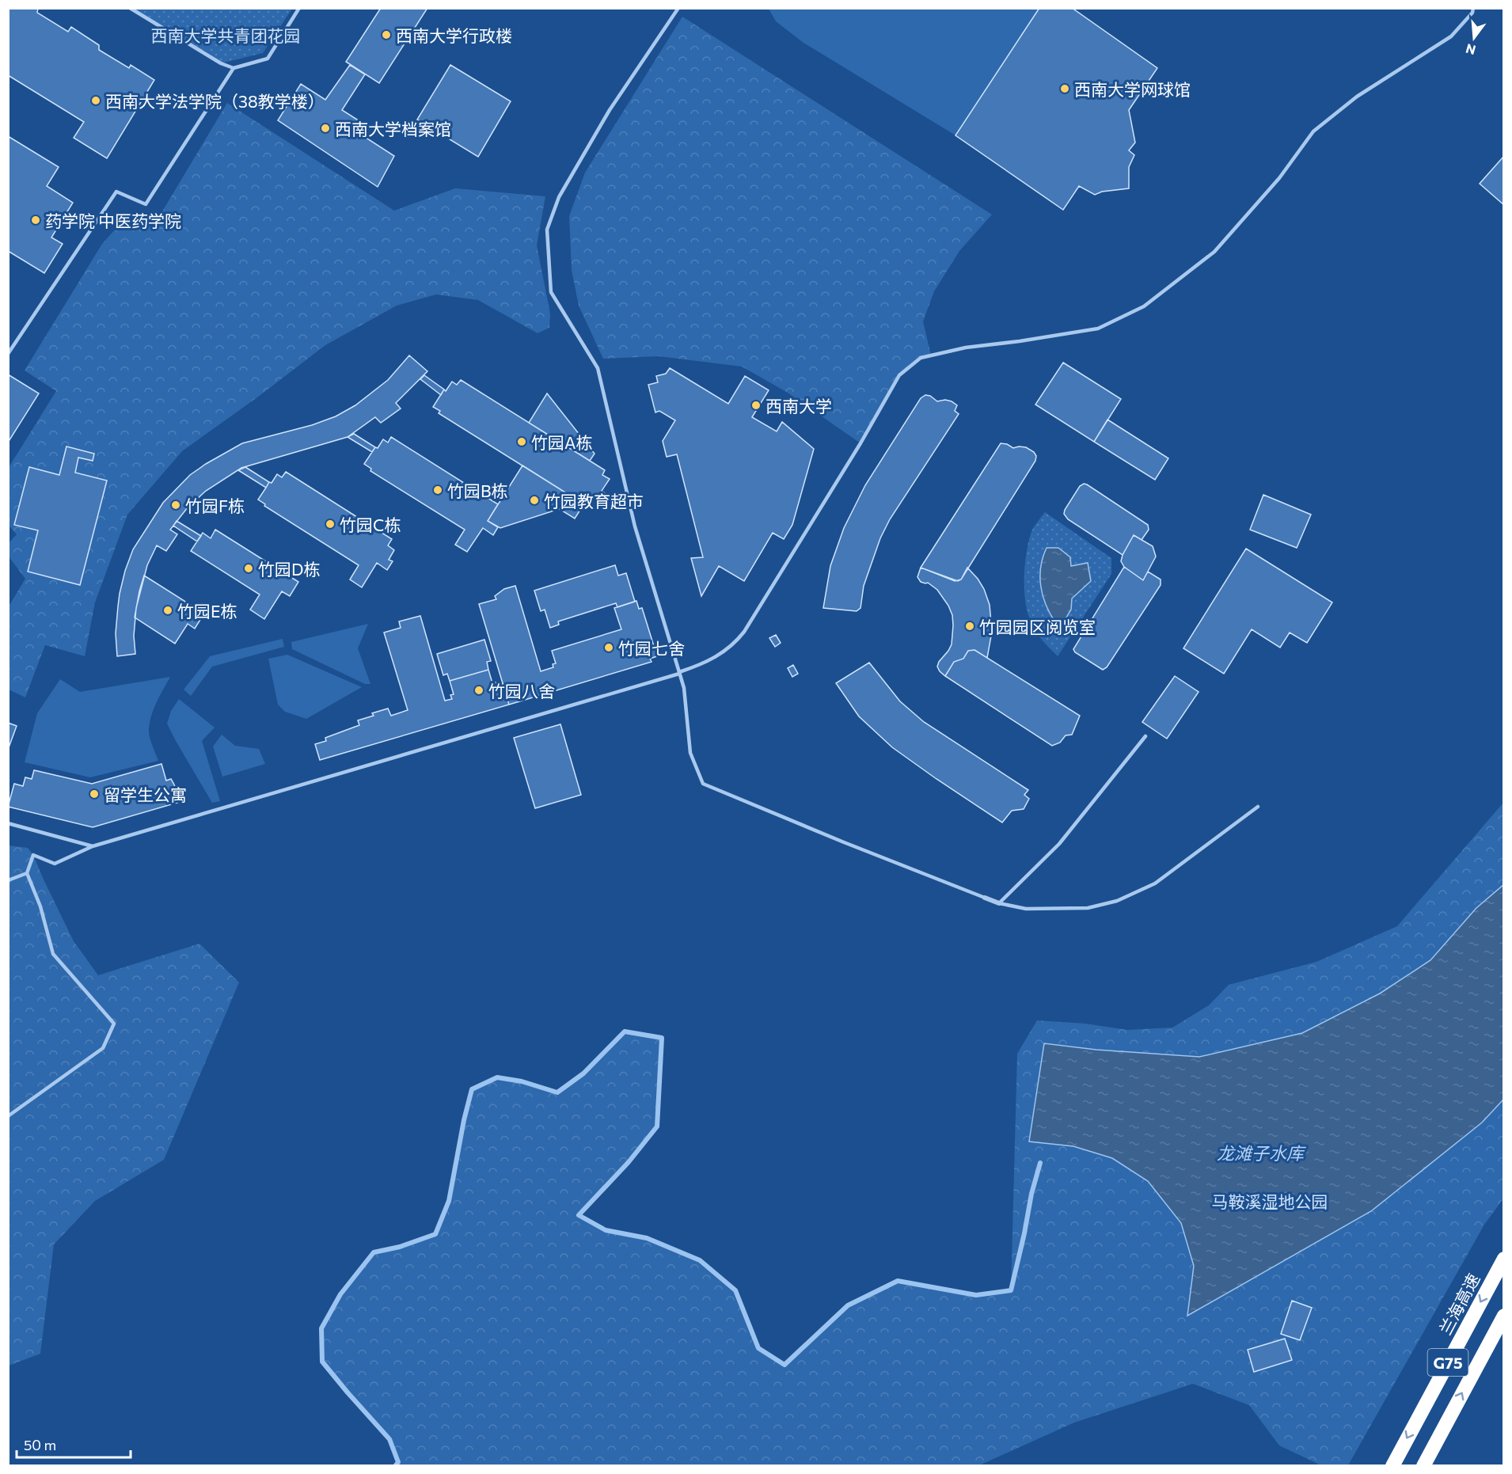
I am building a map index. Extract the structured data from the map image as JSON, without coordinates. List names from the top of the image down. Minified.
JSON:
{"streets":{"highway":["兰海高速","G75"]},"water":["龙滩子水库"],"parks":["西南大学共青团花园","马鞍溪湿地公园"],"places":["西南大学行政楼","西南大学网球馆","西南大学法学院（38教学楼）","西南大学档案馆","药学院 中医药学院","西南大学","竹园A栋","竹园B栋","竹园教育超市","竹园F栋","竹园C栋","竹园D栋","竹园E栋","竹园园区阅览室","竹园七舍","竹园八舍","留学生公寓"],"scale_bar":"50 m","north":"bottom"}
